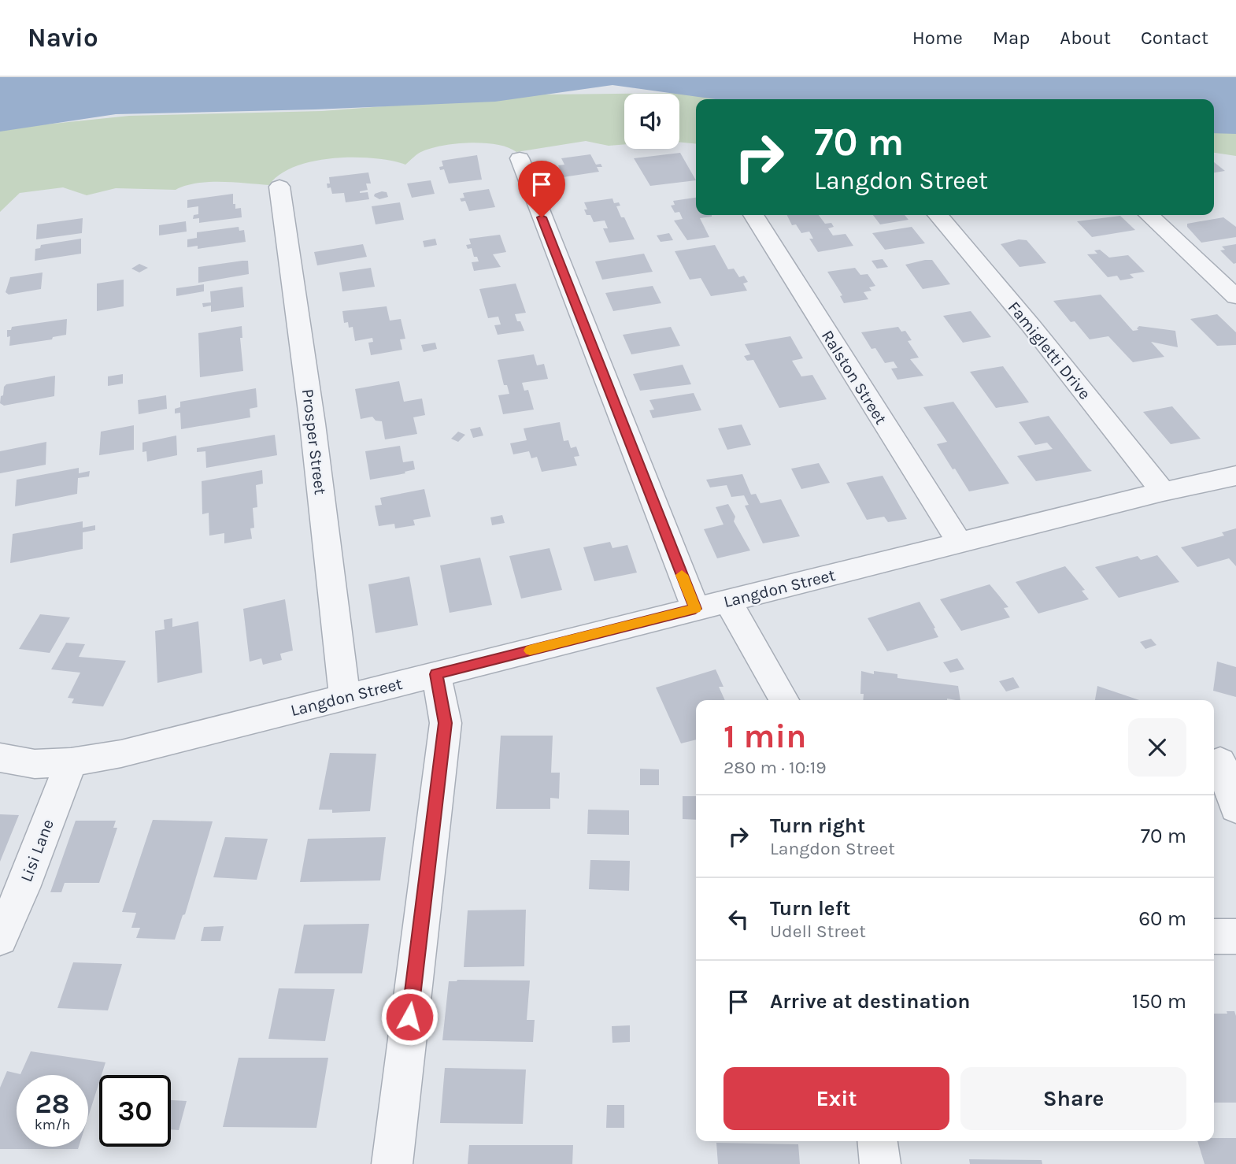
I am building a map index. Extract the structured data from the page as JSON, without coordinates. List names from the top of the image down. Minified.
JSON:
{"streets":{"street":["Famigletti Drive","Ralston Street","Prosper Street","Langdon Street","Lisi Lane"]},"crossings":[["Famigletti Drive","Langdon Street"],["Ralston Street","Langdon Street"],["Prosper Street","Langdon Street"],["Langdon Street","Lisi Lane"]],"page":{"header":"Navio","nav":["Home","Map","About","Contact"],"turn":["70 m","Langdon Street"],"heading":["1 min","280 m · 10:19"],"list":[{"name":"Turn right","note":"Langdon Street","value":"70 m"},{"name":"Turn left","note":"Udell Street","value":"60 m"},{"name":"Arrive at destination","value":"150 m"}],"buttons":["Exit","Share"],"speed":"28 km/h","limit":"30"}}
